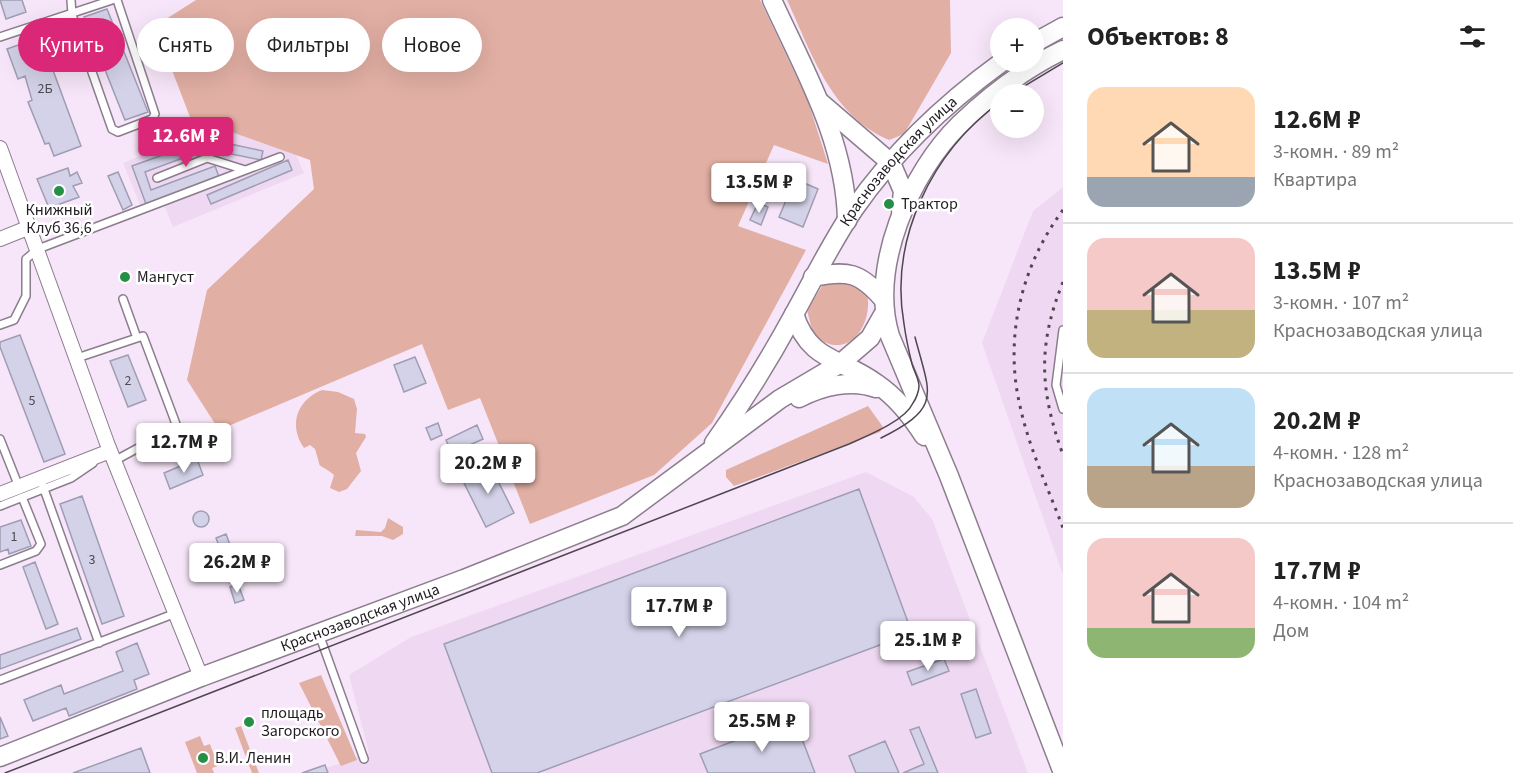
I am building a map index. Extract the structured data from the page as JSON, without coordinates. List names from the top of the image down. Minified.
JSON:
{"streets":{"main road":["Краснозаводская улица"]},"places":["Книжный Клуб 36,6","Трактор","Мангуст","площадь Загорского","В.И. Ленин"],"house_numbers":["2Б","2","5","1","3"],"page":{"heading":"Объектов: 8","map_buttons":["+","−"],"chip":["Купить","Снять","Фильтры","Новое"],"list":[{"name":"12.6M ₽","note":"3-комн. · 89 m² · Квартира"},{"name":"13.5M ₽","note":"3-комн. · 107 m² · Краснозаводская улица"},{"name":"20.2M ₽","note":"4-комн. · 128 m² · Краснозаводская улица"},{"name":"17.7M ₽","note":"4-комн. · 104 m² · Дом"}],"price":["12.6M ₽","13.5M ₽","12.7M ₽","20.2M ₽","26.2M ₽","17.7M ₽","25.1M ₽","25.5M ₽"]}}
